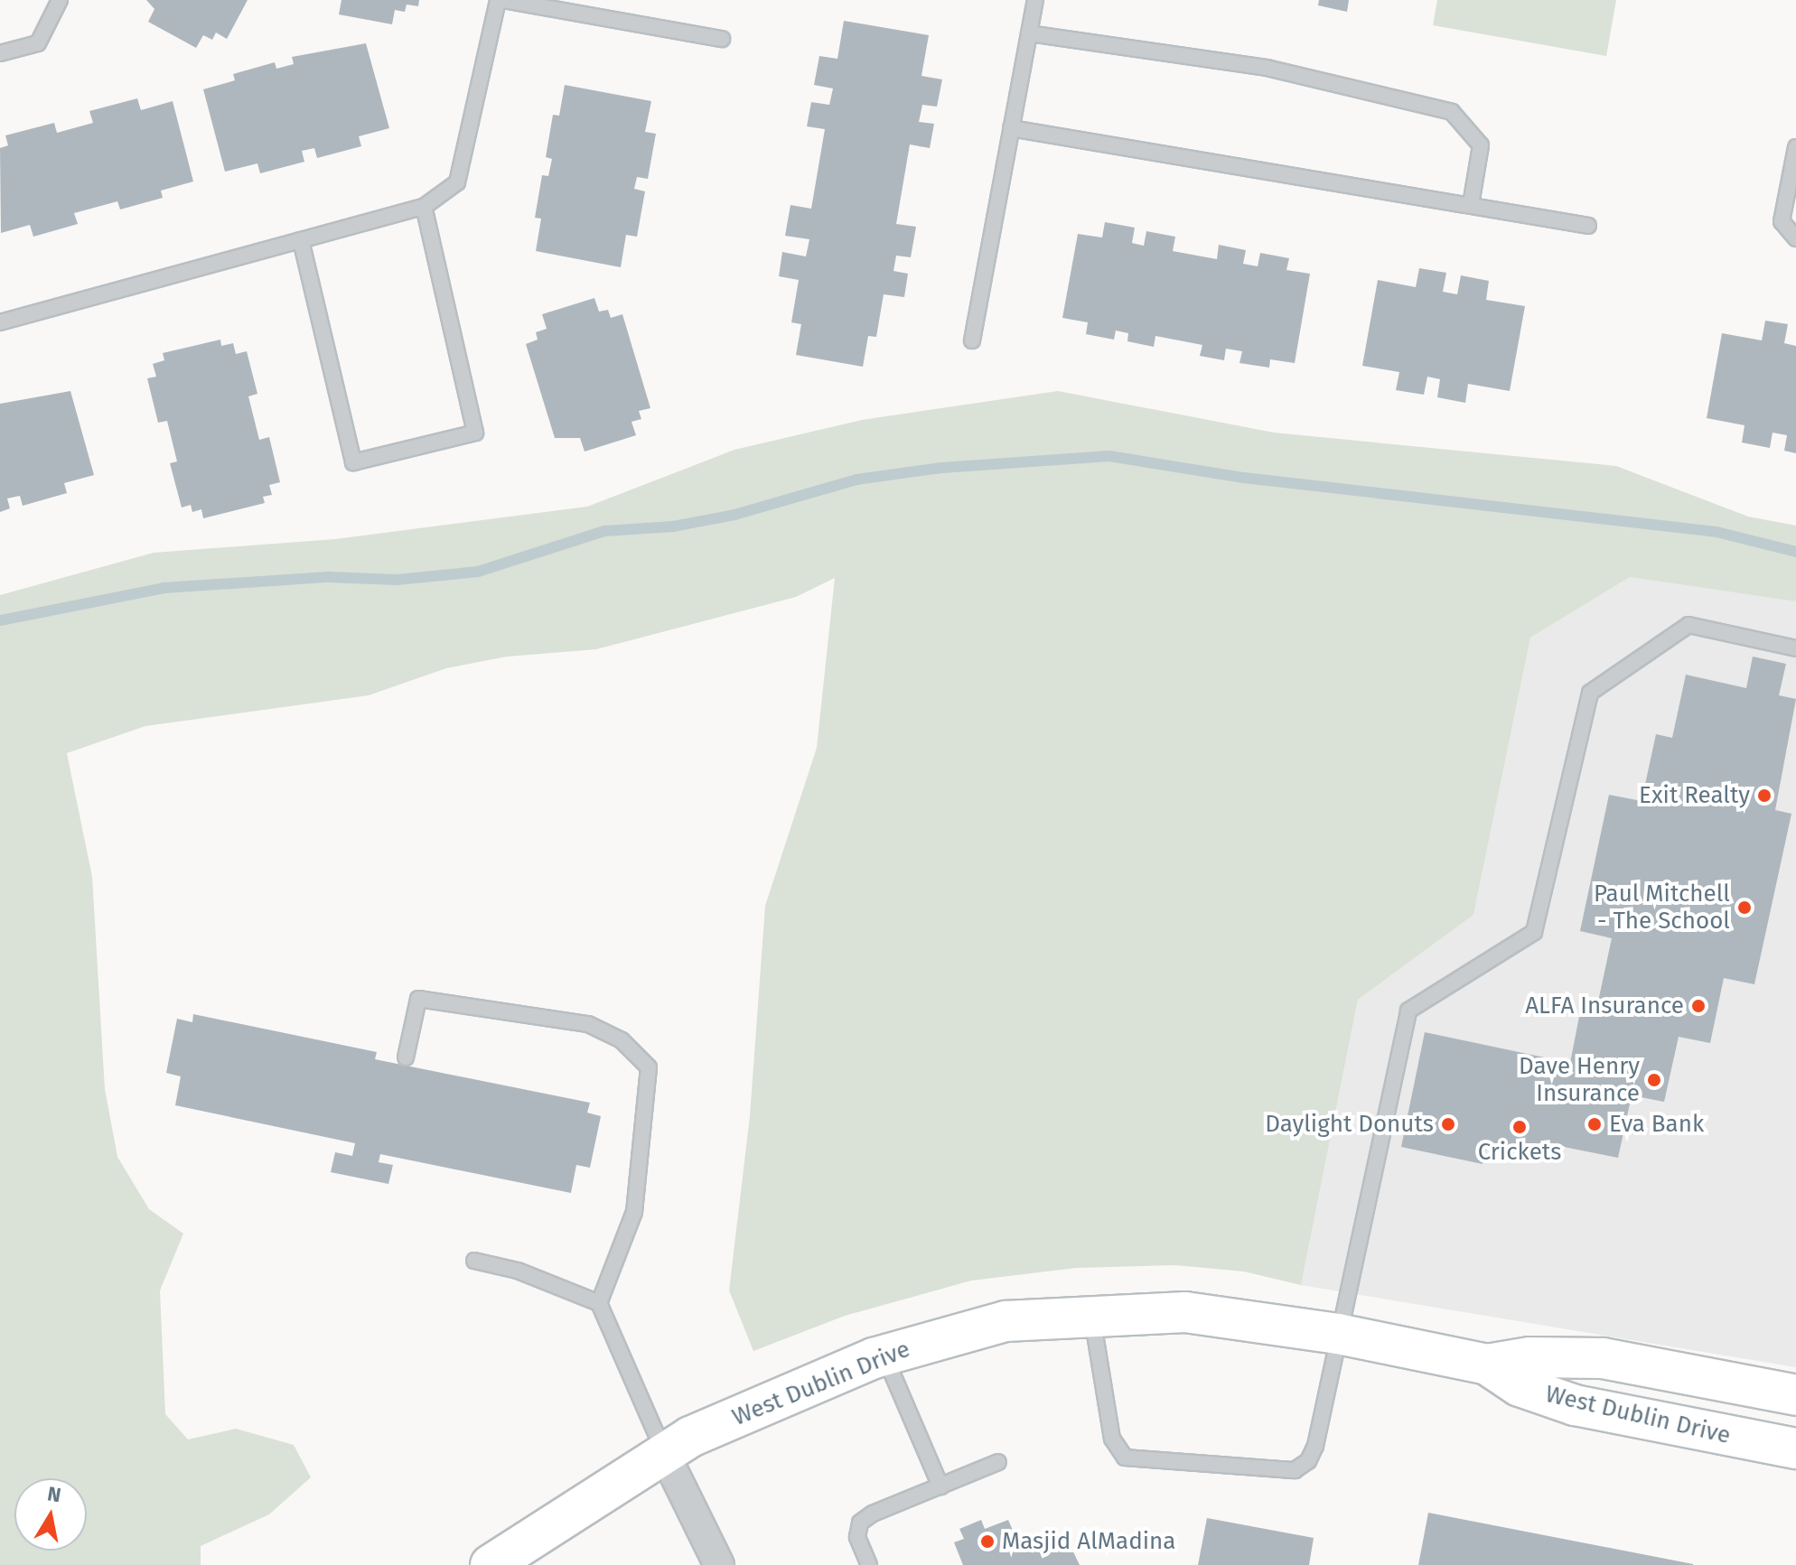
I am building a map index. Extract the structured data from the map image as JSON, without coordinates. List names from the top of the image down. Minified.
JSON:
{"streets":{"street":["West Dublin Drive"]},"places":["Exit Realty","Paul Mitchell - The School","ALFA Insurance","Dave Henry Insurance","Daylight Donuts","Eva Bank","Crickets","Masjid AlMadina"],"north":"top"}
